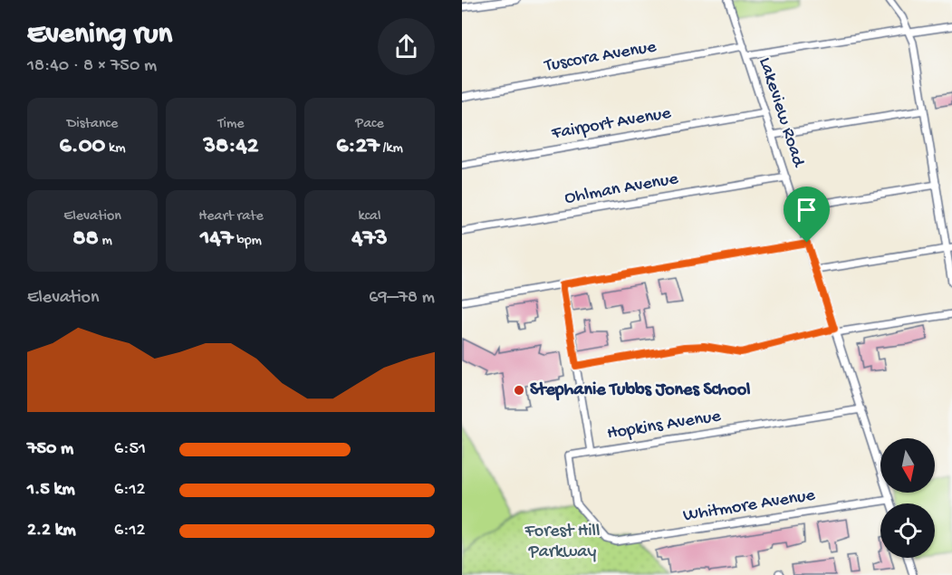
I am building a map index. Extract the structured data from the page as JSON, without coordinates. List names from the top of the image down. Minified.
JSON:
{"streets":{"street":["Tuscora Avenue","Lakeview Road","Fairport Avenue","Ohlman Avenue","Hopkins Avenue","Whitmore Avenue"]},"crossings":[["Tuscora Avenue","Lakeview Road"],["Lakeview Road","Fairport Avenue"],["Lakeview Road","Ohlman Avenue"],["Lakeview Road","Hopkins Avenue"],["Lakeview Road","Whitmore Avenue"],["Hopkins Avenue","Whitmore Avenue"]],"parks":["Forest Hill Parkway"],"places":["Stephanie Tubbs Jones School"],"north":"bottom","page":{"heading":["Evening run","18:40 · 8 × 750 m"],"stats":[["Distance","6.00 km"],["Time","38:42"],["Pace","6:27 /km"],["Elevation","88 m"],["Heart rate","147 bpm"],["kcal","473"]],"chart":["Elevation","69–78 m"],"list":[{"name":"750 m","note":"6:51"},{"name":"1.5 km","note":"6:12"},{"name":"2.2 km","note":"6:12"}]}}
